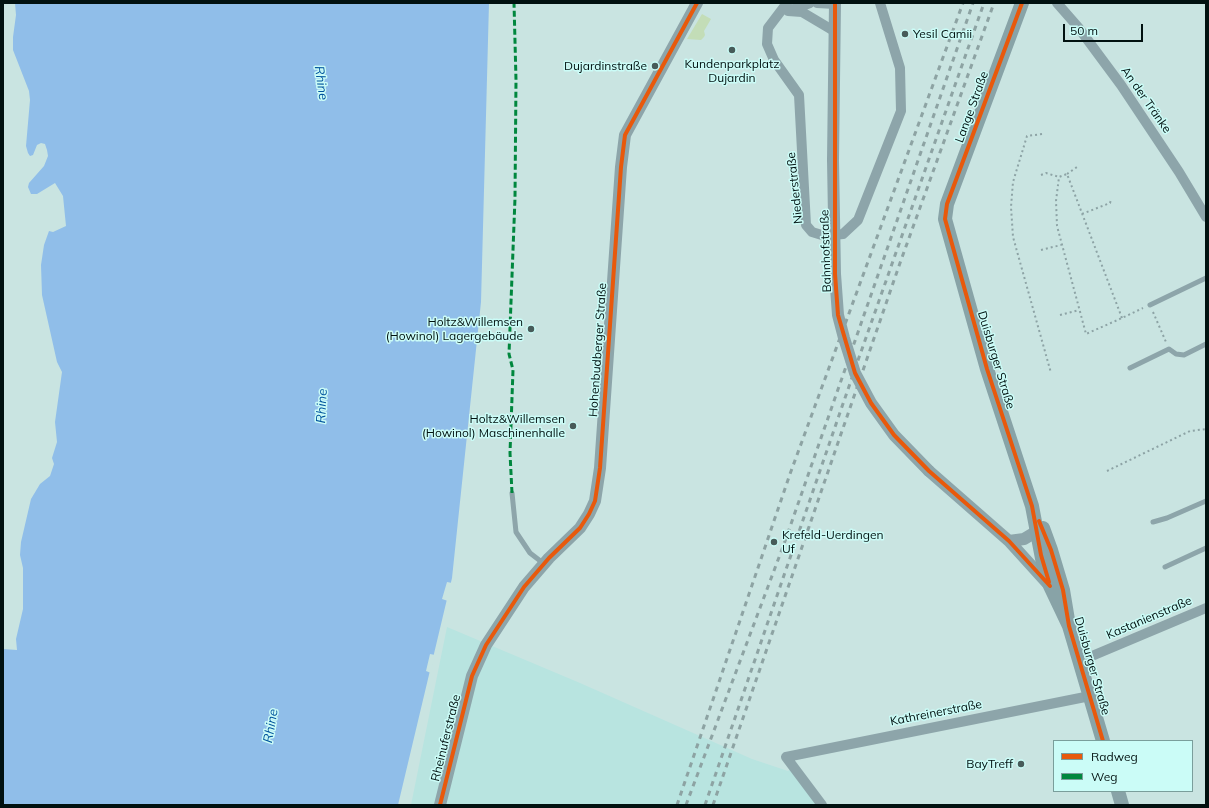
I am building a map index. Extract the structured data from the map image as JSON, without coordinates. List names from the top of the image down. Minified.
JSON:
{"streets":{"main road":["Lange Straße","Bahnhofstraße","Duisburger Straße"],"street":["An der Tränke","Niederstraße","Hohenbudberger Straße","Kastanienstraße","Kathreinerstraße","Rheinuferstraße"]},"crossings":[["Lange Straße","Duisburger Straße"],["Bahnhofstraße","Duisburger Straße"],["Hohenbudberger Straße","Rheinuferstraße"],["Duisburger Straße","Kastanienstraße"],["Duisburger Straße","Kathreinerstraße"]],"water":["Rhine"],"places":["Yesil Camii","Kundenparkplatz Dujardin","Dujardinstraße","Holtz&Willemsen (Howinol) Lagergebäude","Holtz&Willemsen (Howinol) Maschinenhalle","Krefeld-Uerdingen Uf","BayTreff"],"legend":["Radweg","Weg"],"scale_bar":"50 m"}
